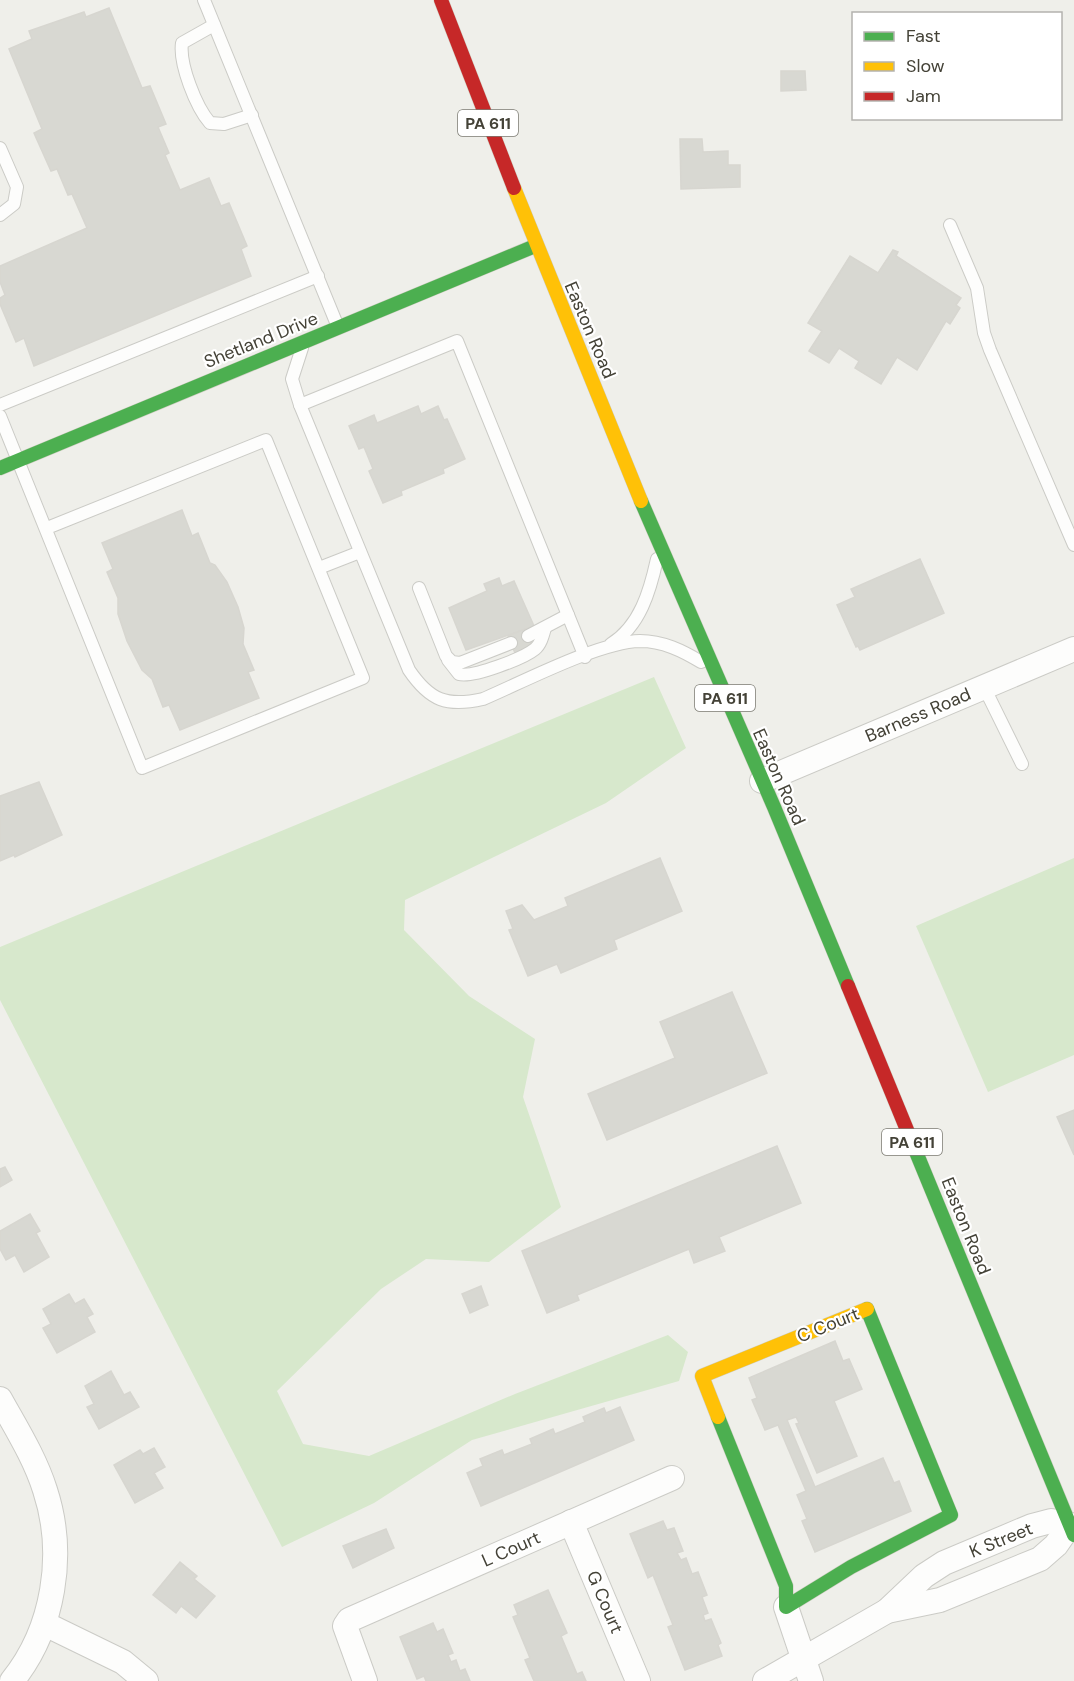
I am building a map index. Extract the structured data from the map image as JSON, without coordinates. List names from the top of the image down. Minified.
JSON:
{"streets":{"main road":["PA 611","Easton Road","Shetland Drive","C Court"],"street":["Barness Road","K Street","L Court","G Court"]},"crossings":[["Easton Road","Shetland Drive"],["Easton Road","Barness Road"],["Easton Road","K Street"],["C Court","K Street"],["L Court","G Court"]],"legend":["Fast","Slow","Jam"]}
